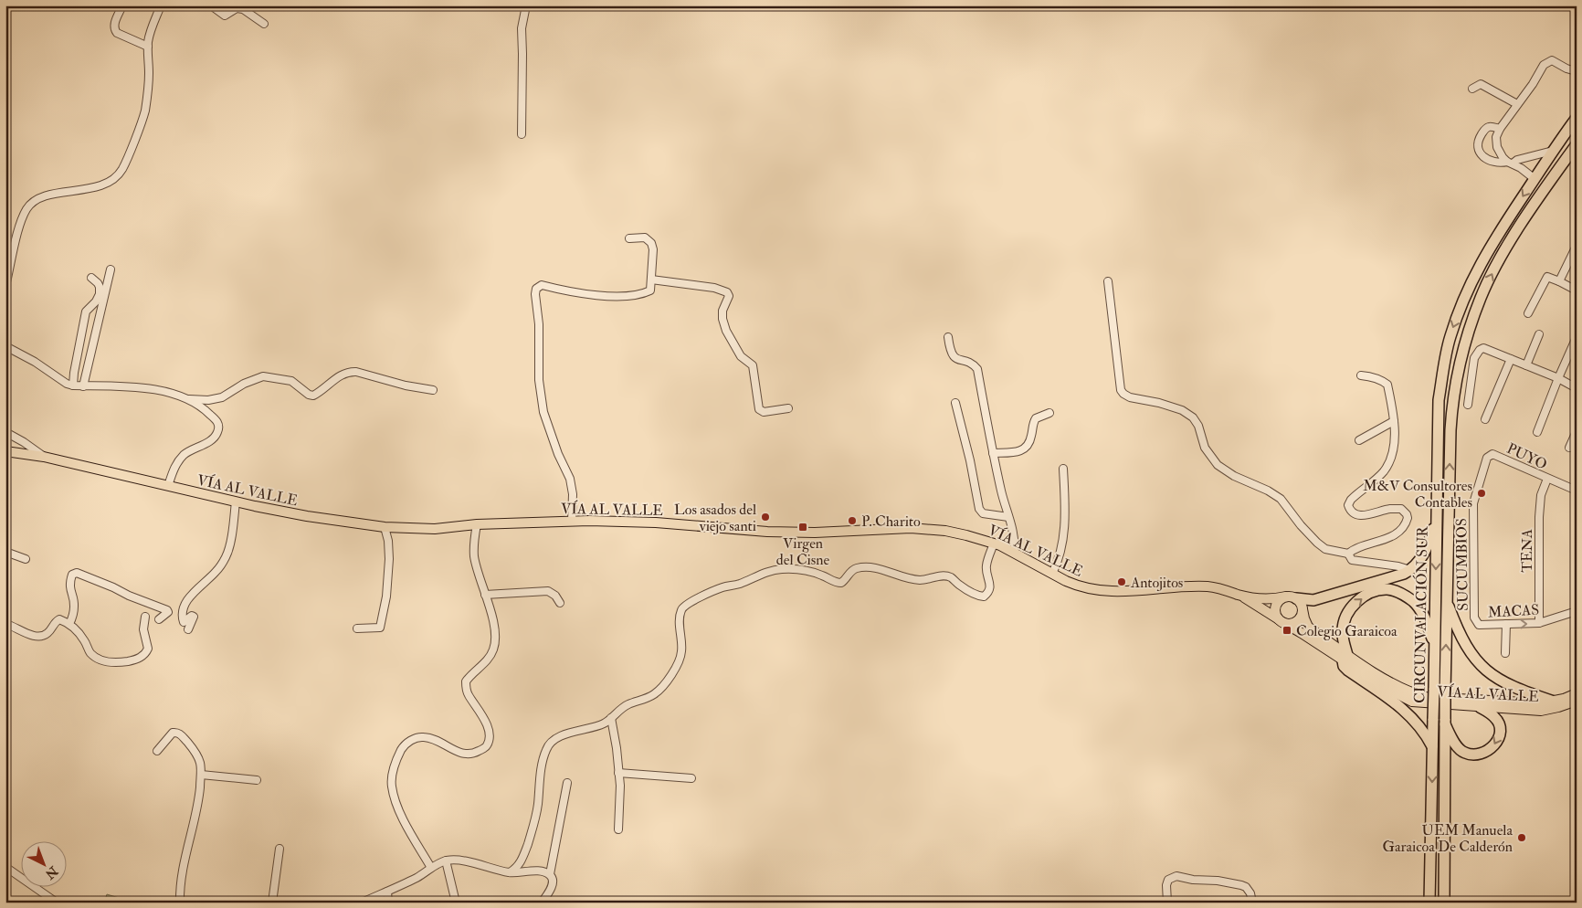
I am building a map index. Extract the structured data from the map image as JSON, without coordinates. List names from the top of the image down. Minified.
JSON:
{"streets":{"highway":["CIRCUNVALACIÓN SUR"],"main road":["VÍA AL VALLE"],"street":["PUYO","TENA","SUCUMBIOS","MACAS"]},"crossings":[["PUYO","TENA"],["PUYO","SUCUMBIOS"],["TENA","MACAS"],["SUCUMBIOS","MACAS"]],"places":{"other":["M&V Consultores Contables","Los asados del viejo santi","P. Charito","Antojitos","UEM Manuela Garaicoa De Calderón"],"transit":["Virgen del Cisne","Colegio Garaicoa"]},"north":"bottom right"}
